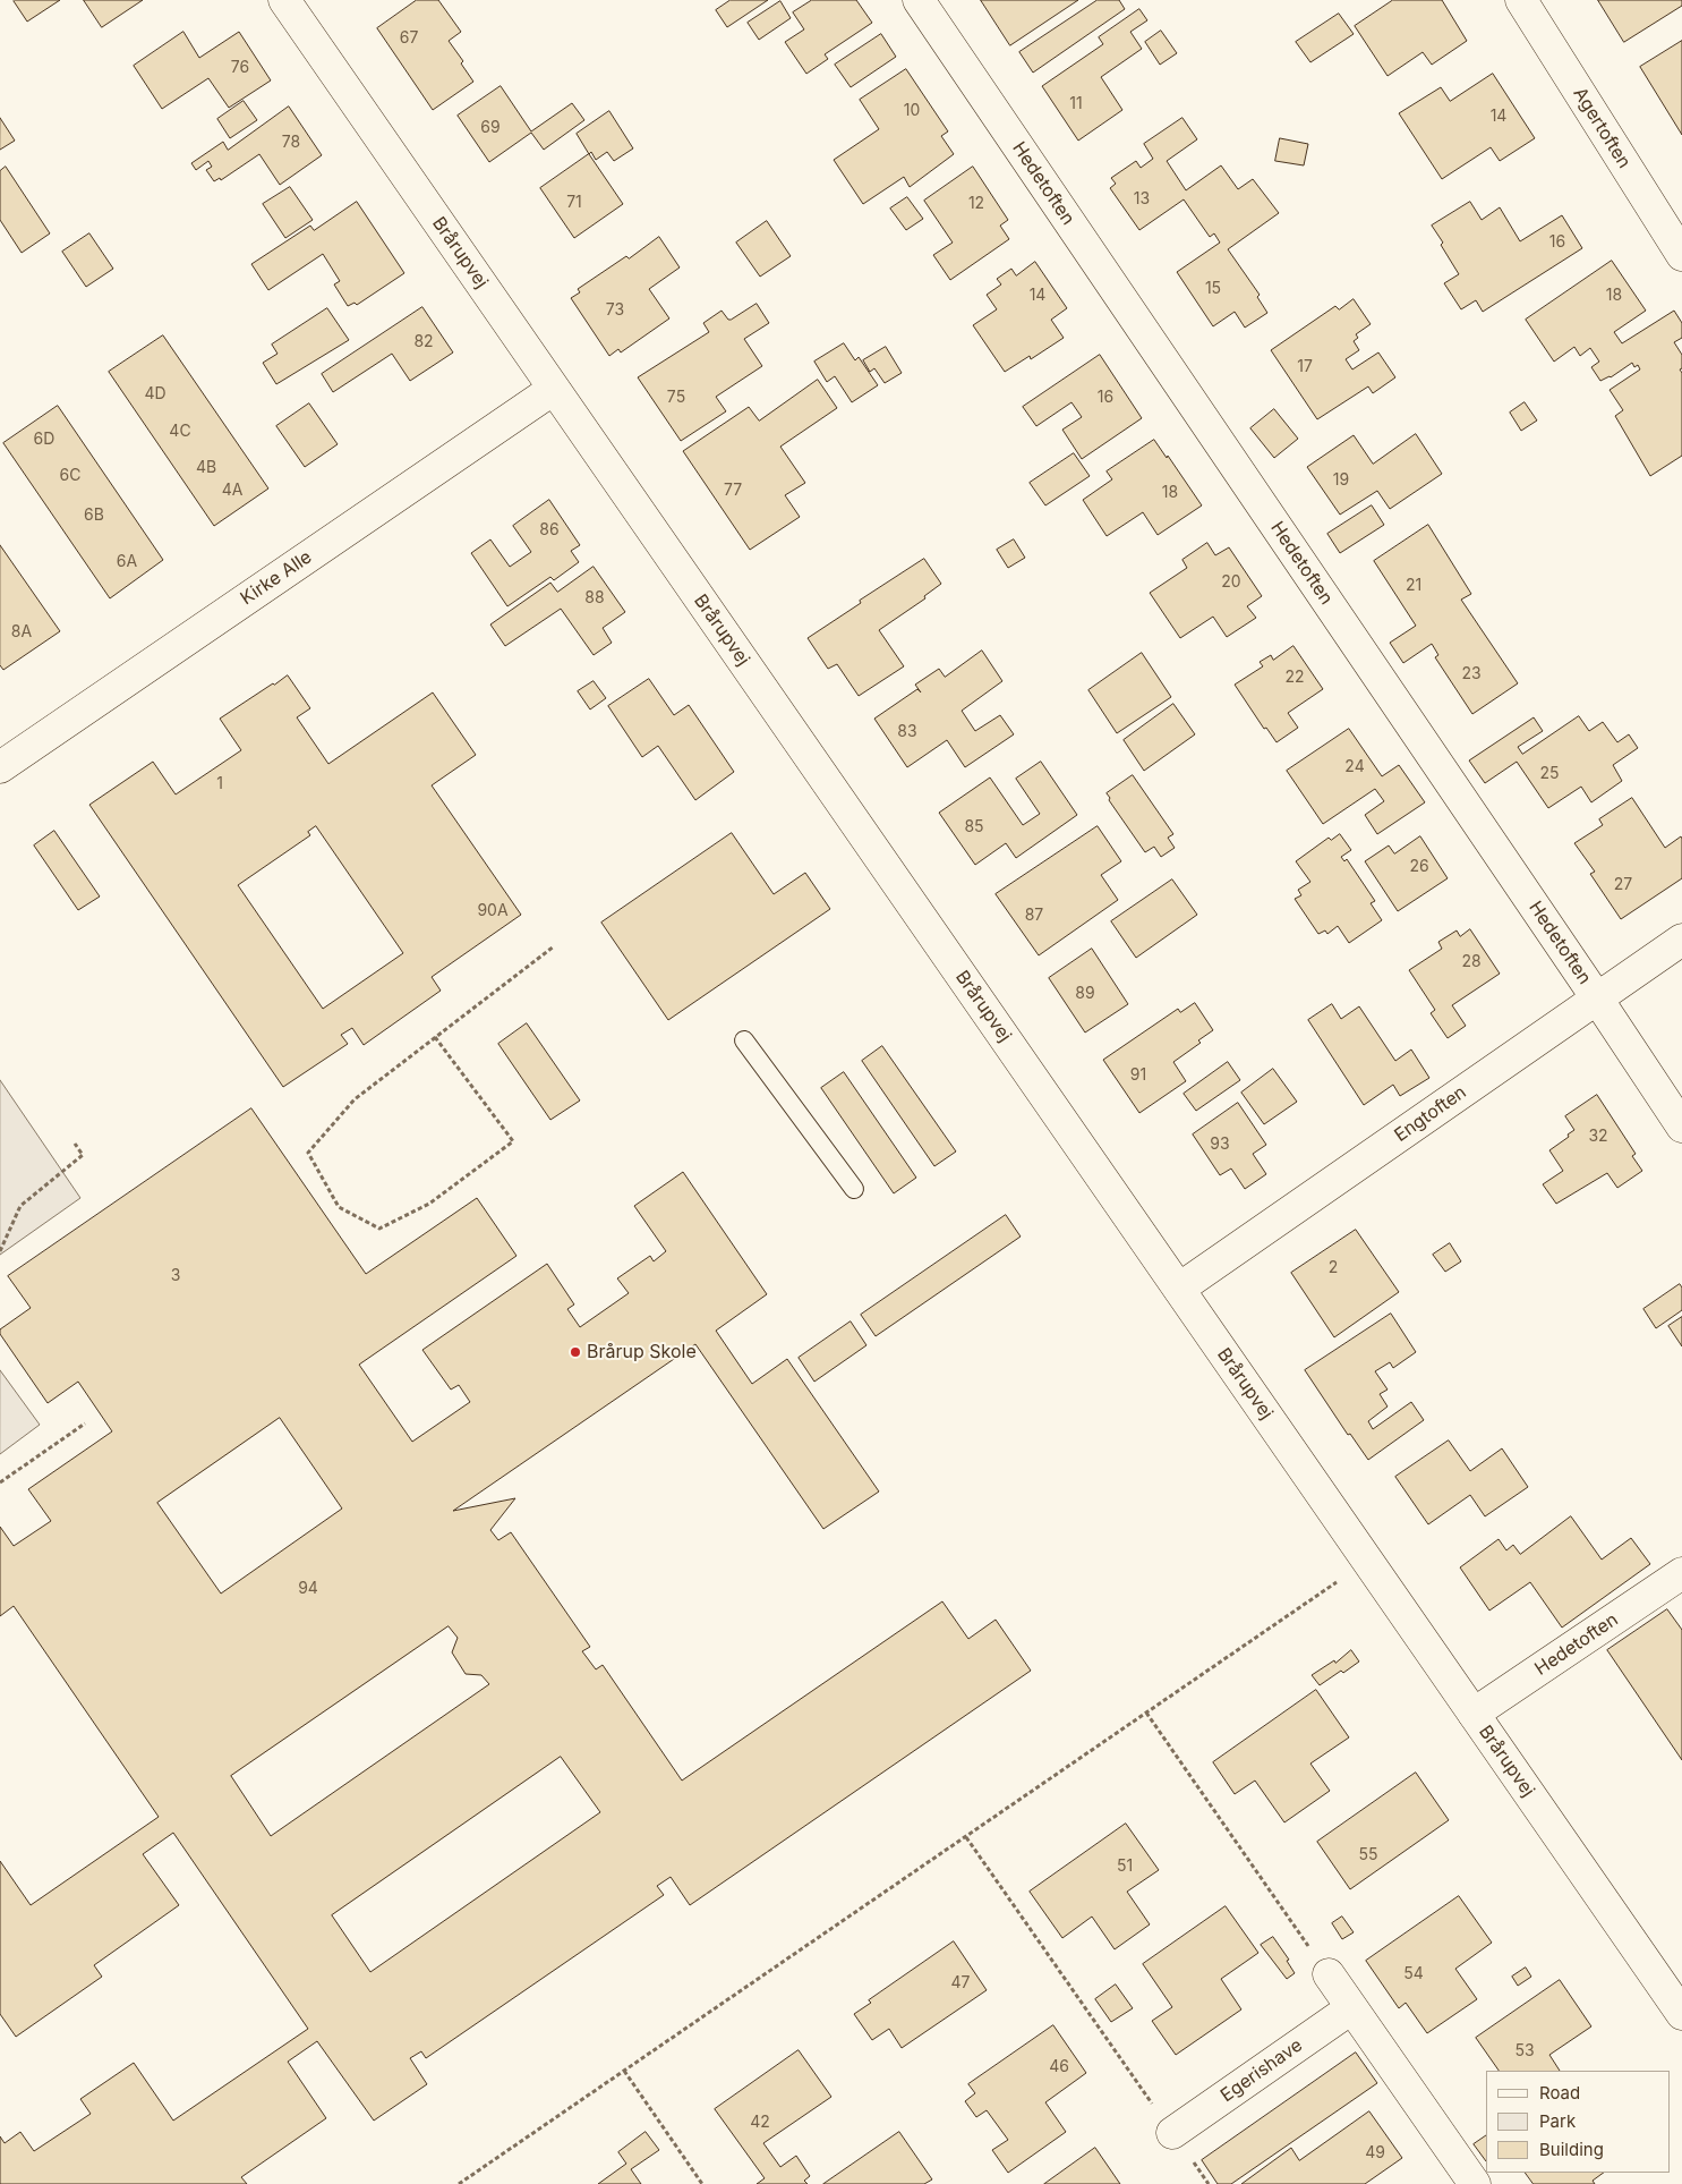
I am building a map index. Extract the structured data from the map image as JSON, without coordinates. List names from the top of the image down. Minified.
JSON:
{"streets":{"street":["Agertoften","Hedetoften","Brårupvej","Kirke Alle","Engtoften","Egerishave"]},"crossings":[["Hedetoften","Brårupvej"],["Hedetoften","Engtoften"],["Brårupvej","Kirke Alle"],["Brårupvej","Engtoften"]],"places":["Brårup Skole"],"house_numbers":["67","76","11","10","14","69","78","13","71","12","16","15","14","18","73","82","17","4D","75","16","4C","6D","4B","6C","19","4A","77","18","6B","86","6A","20","21","88","8A","23","22","83","24","25","1","85","26","27","90A","87","28","89","91","32","93","2","3","94","55","51","54","47","53","46","42","49"],"legend":["Road","Park","Building"]}
